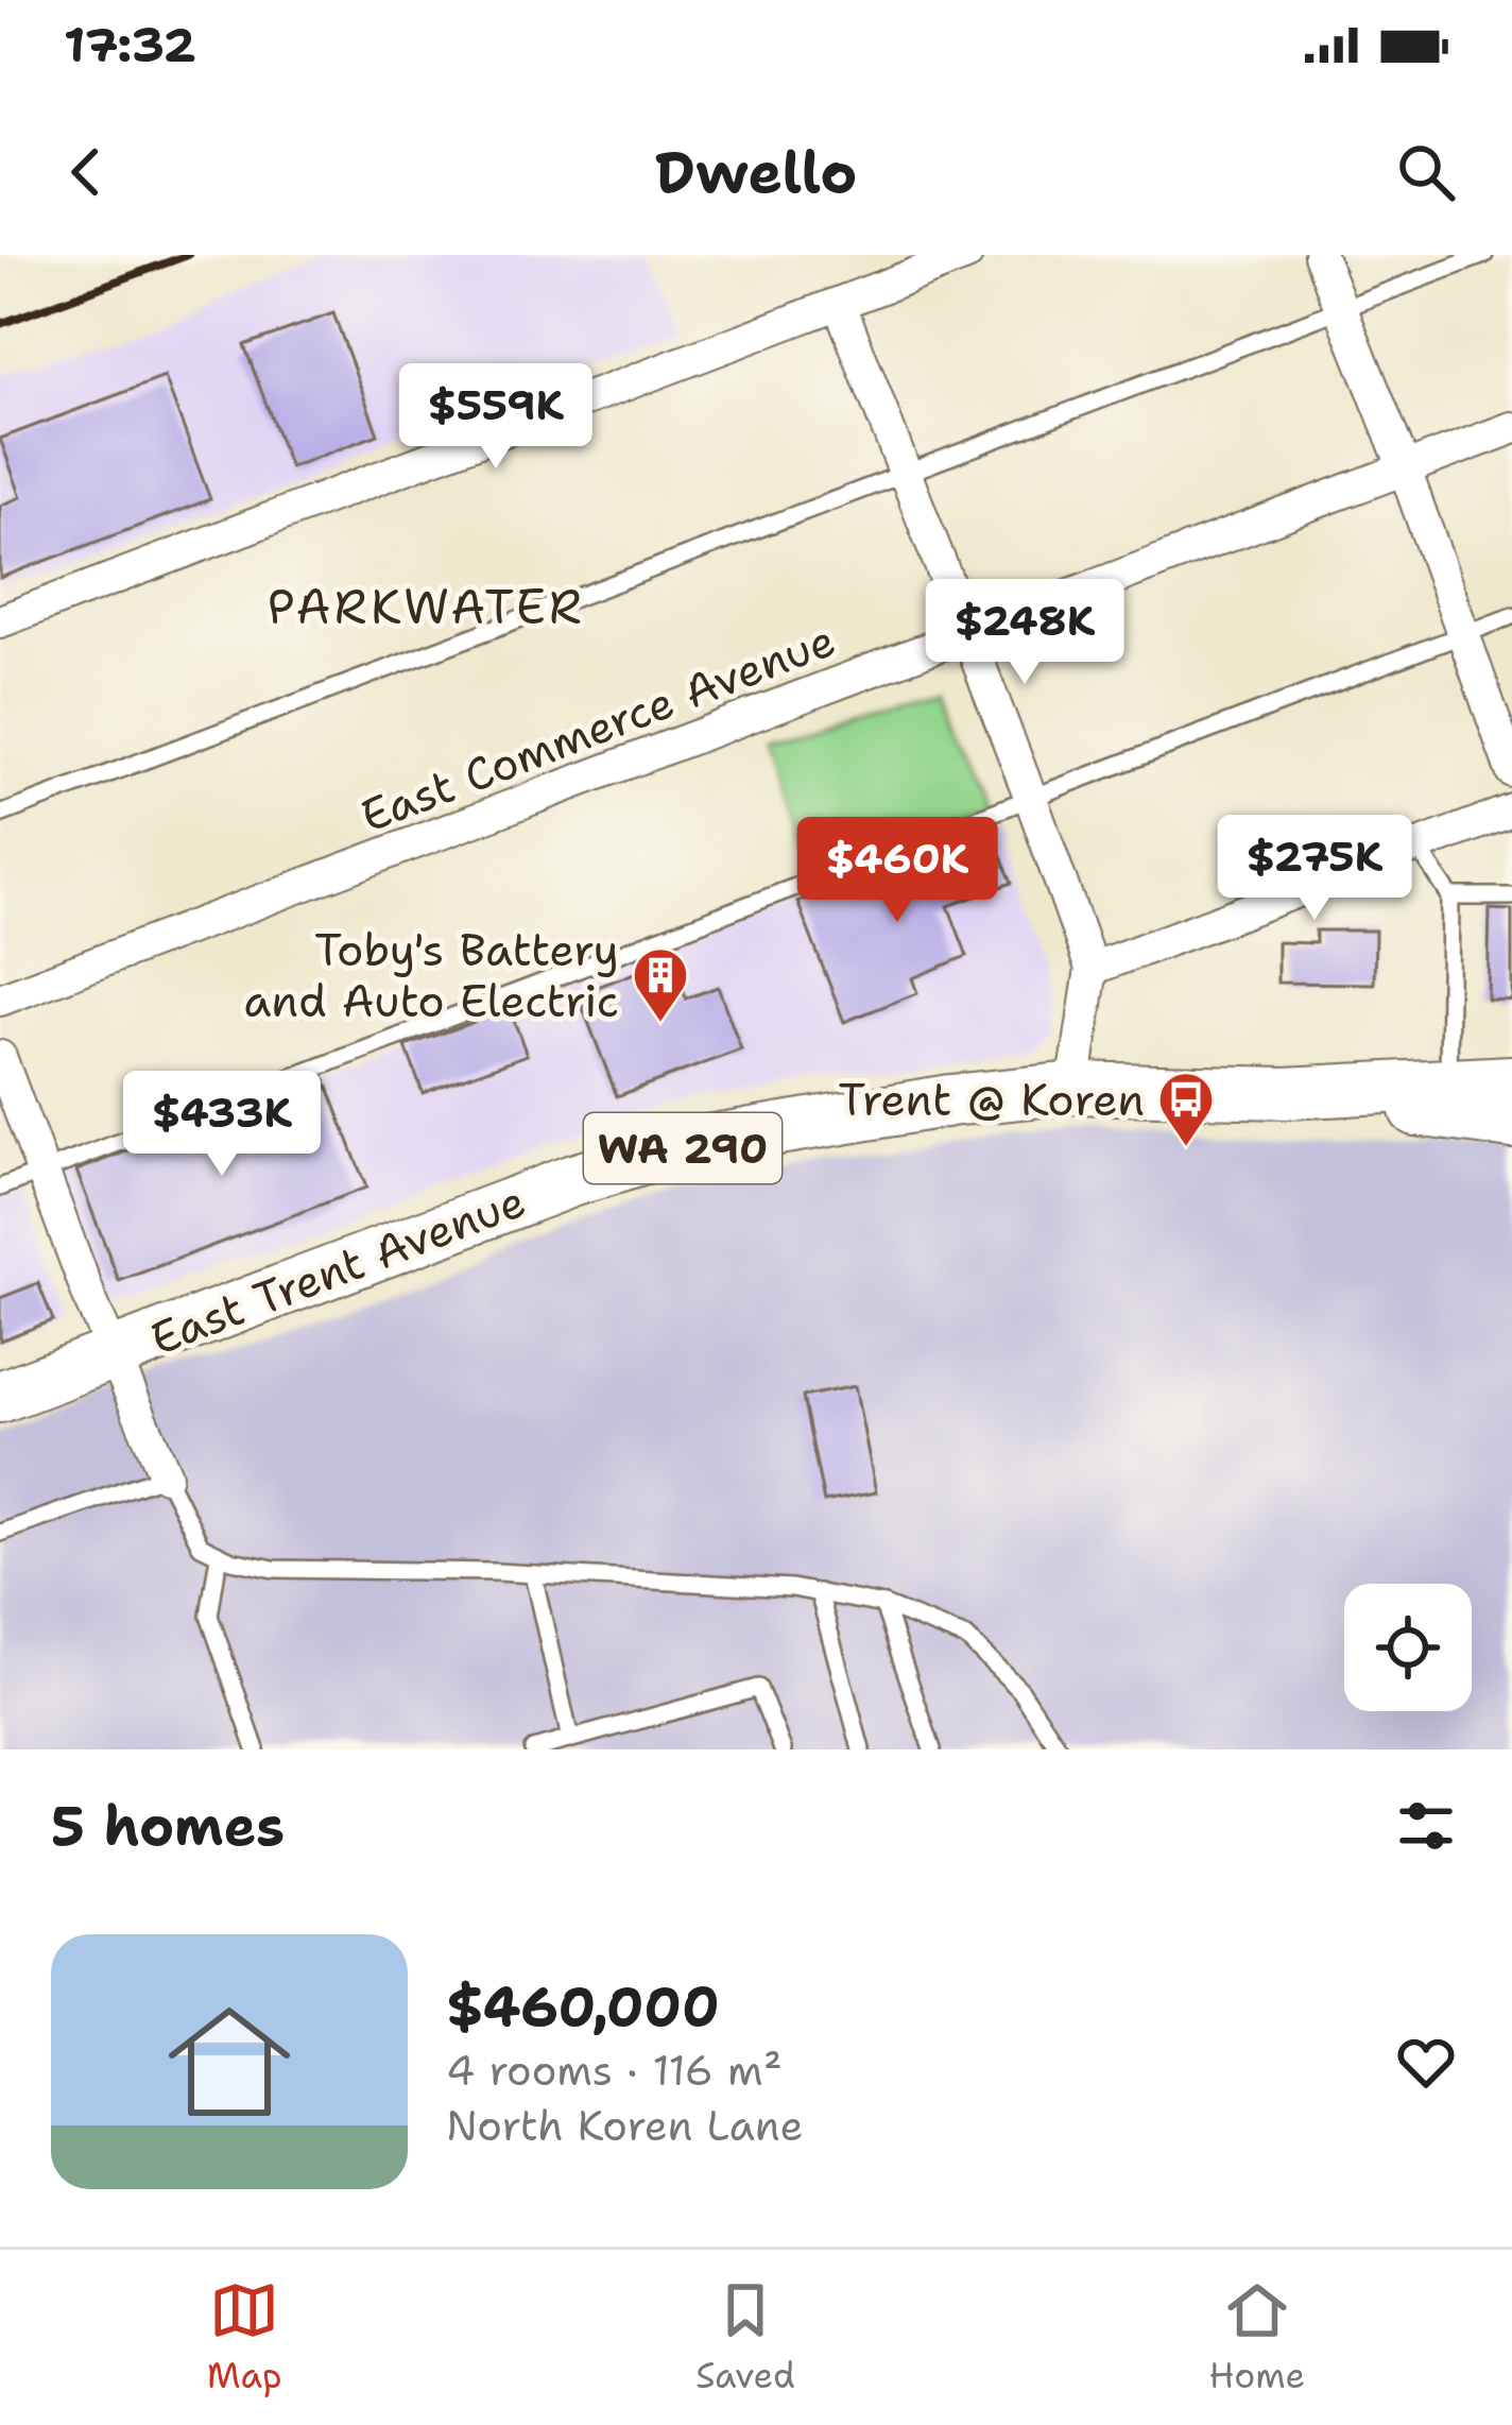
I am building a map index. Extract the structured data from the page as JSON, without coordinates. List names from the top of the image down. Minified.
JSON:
{"streets":{"main road":["WA 290","East Trent Avenue"],"street":["East Commerce Avenue"]},"districts":["PARKWATER"],"places":{"building":["Toby's Battery and Auto Electric"],"bus stop":["Trent @ Koren"]},"page":{"status":"17:32","header":"Dwello","price":["$559K","$248K","$275K","$460K","$433K"],"heading":"5 homes","list":[{"name":"$460,000","note":"4 rooms · 116 m² · North Koren Lane"}],"tabs":["Map","Saved","Home"]}}
